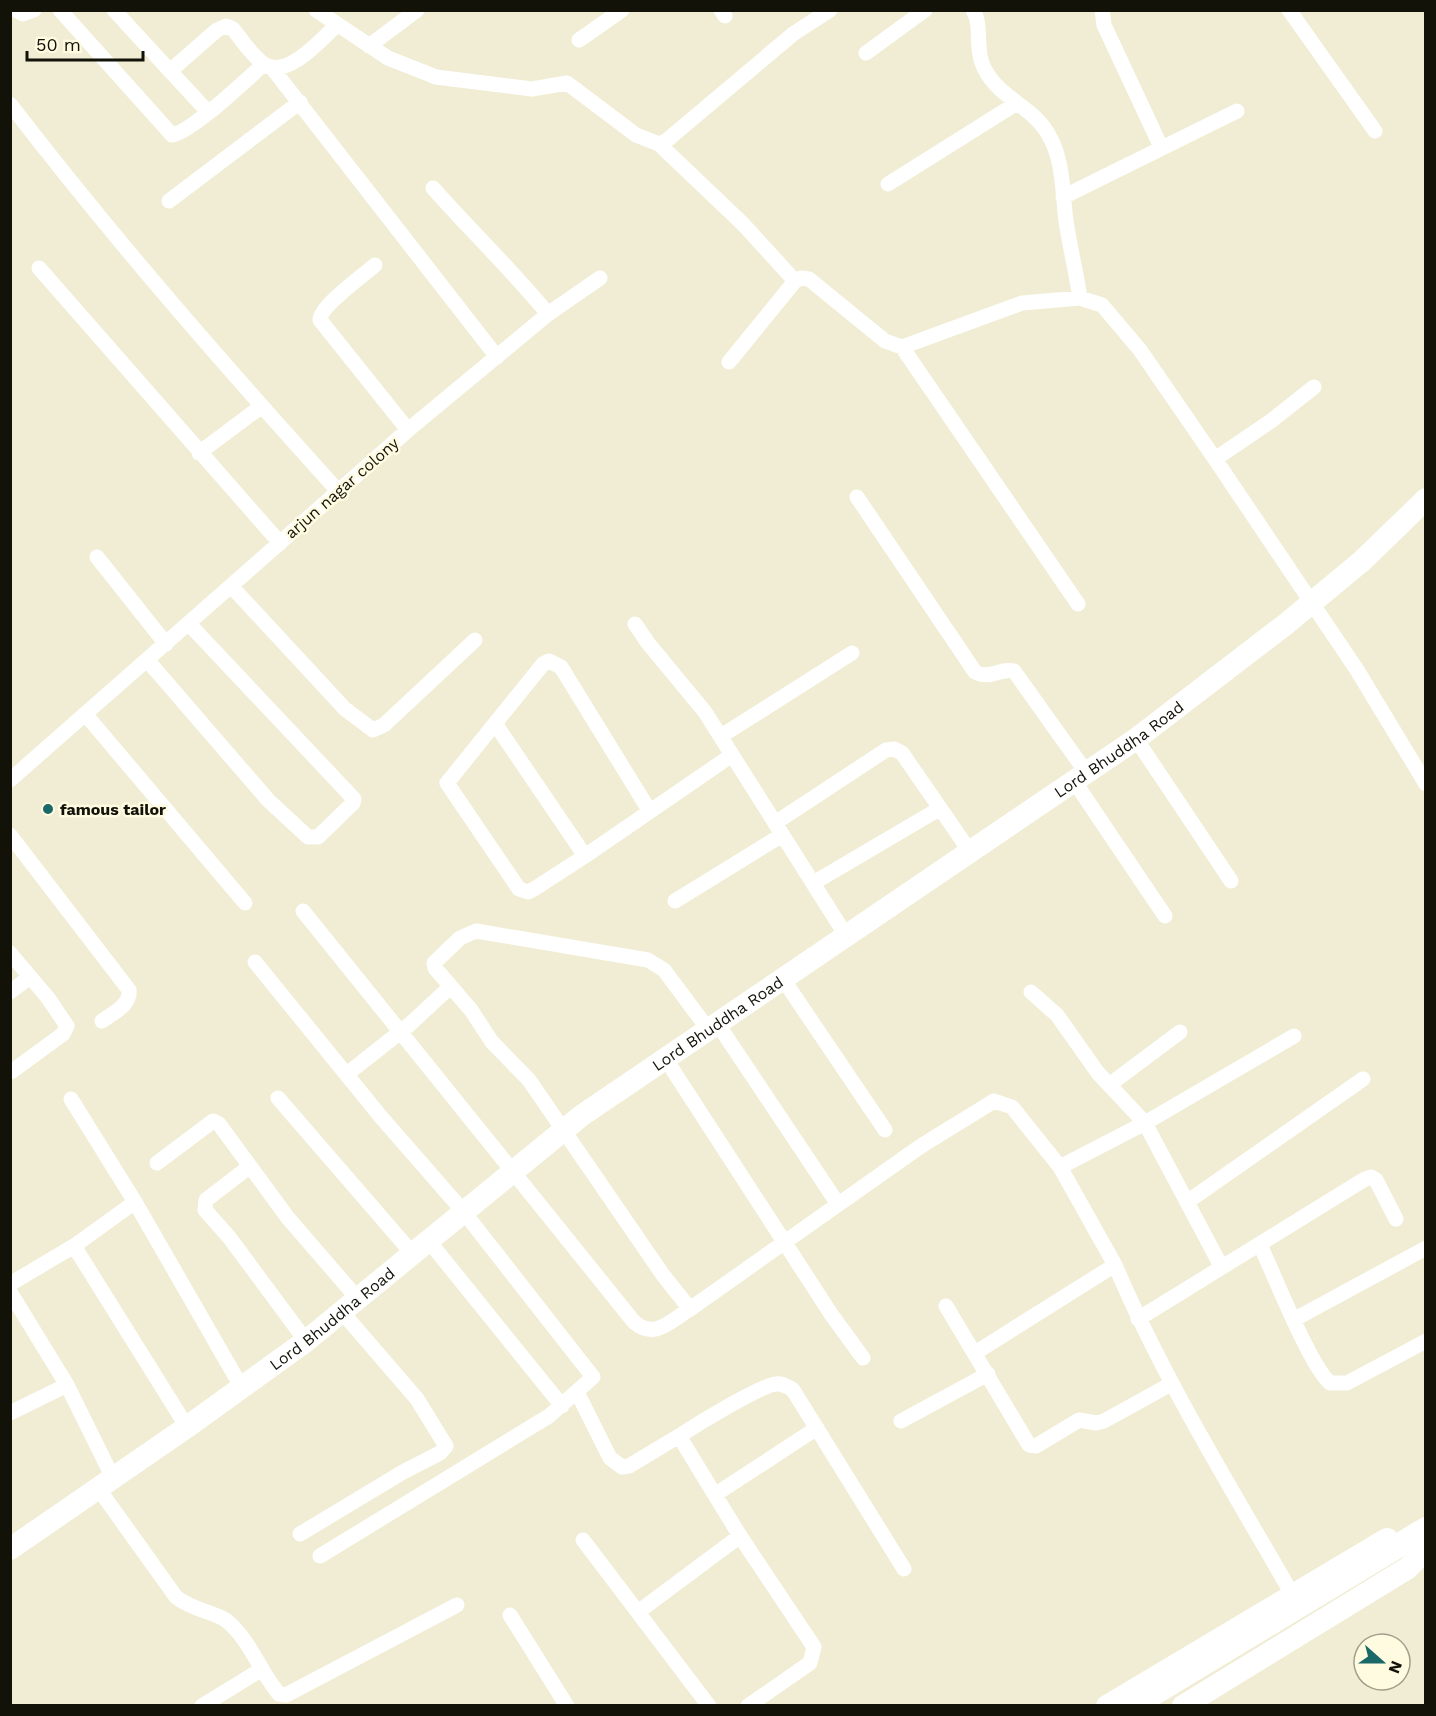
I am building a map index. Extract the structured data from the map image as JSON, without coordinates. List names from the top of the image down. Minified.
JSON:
{"streets":{"street":["arjun nagar colony","Lord Bhuddha Road"]},"places":["famous tailor"],"scale_bar":"50 m","north":"right"}
